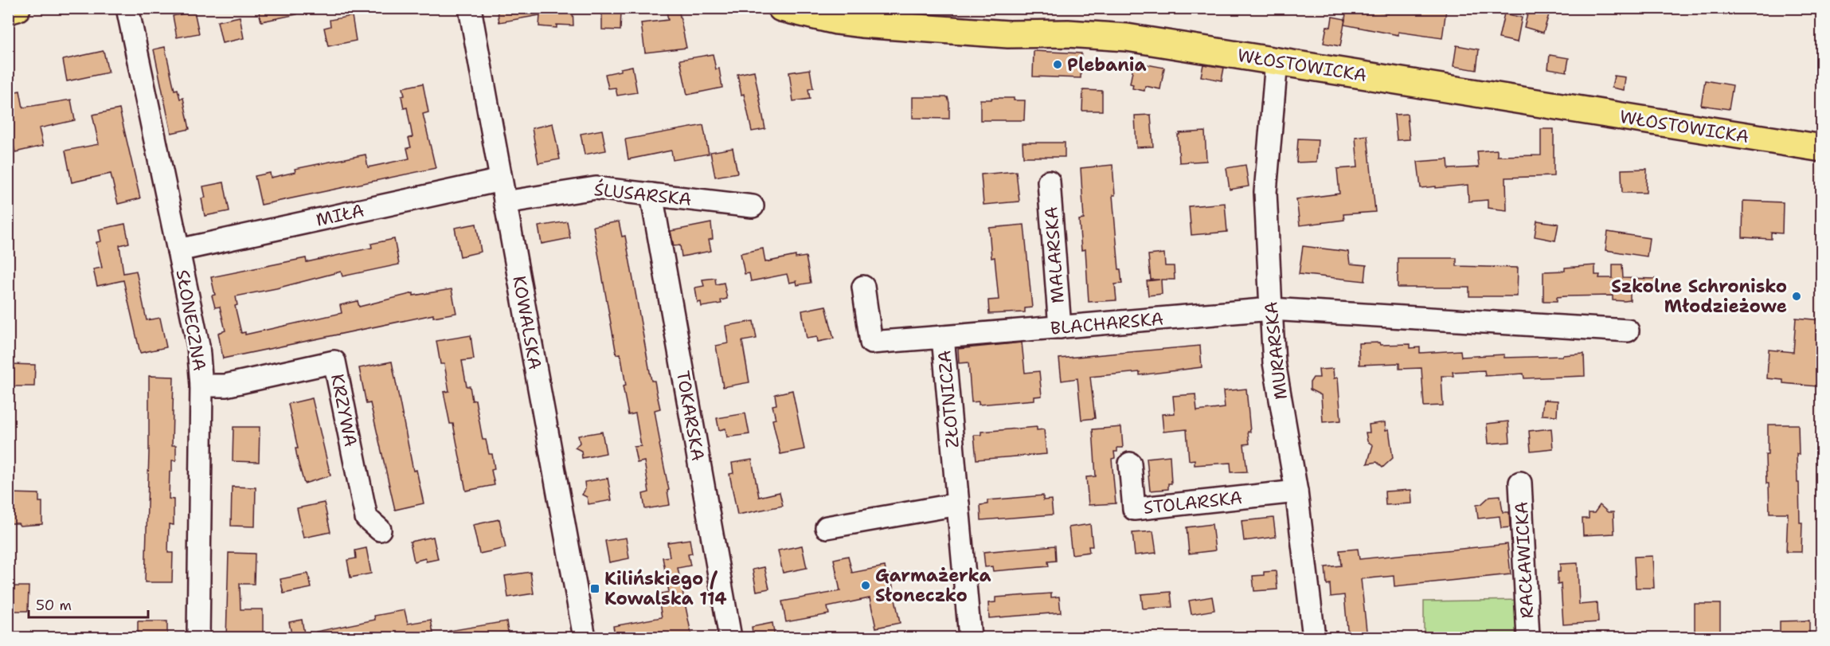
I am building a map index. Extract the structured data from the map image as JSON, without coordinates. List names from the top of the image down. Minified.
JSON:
{"streets":{"main road":["WŁOSTOWICKA"],"street":["ŚLUSARSKA","MIŁA","MALARSKA","SŁONECZNA","KOWALSKA","BLACHARSKA","MURARSKA","ZŁOTNICZA","KRZYWA","TOKARSKA","STOLARSKA","RACŁAWICKA"]},"crossings":[["WŁOSTOWICKA","MURARSKA"],["ŚLUSARSKA","KOWALSKA"],["ŚLUSARSKA","TOKARSKA"],["MIŁA","SŁONECZNA"],["MIŁA","KOWALSKA"],["MALARSKA","BLACHARSKA"],["SŁONECZNA","KRZYWA"],["BLACHARSKA","MURARSKA"],["BLACHARSKA","ZŁOTNICZA"],["MURARSKA","STOLARSKA"]],"places":{"other":["Plebania","Szkolne Schronisko Młodzieżowe","Garmażerka Słoneczko"],"transit":["Kilińskiego / Kowalska 114"]},"scale_bar":"50 m"}
